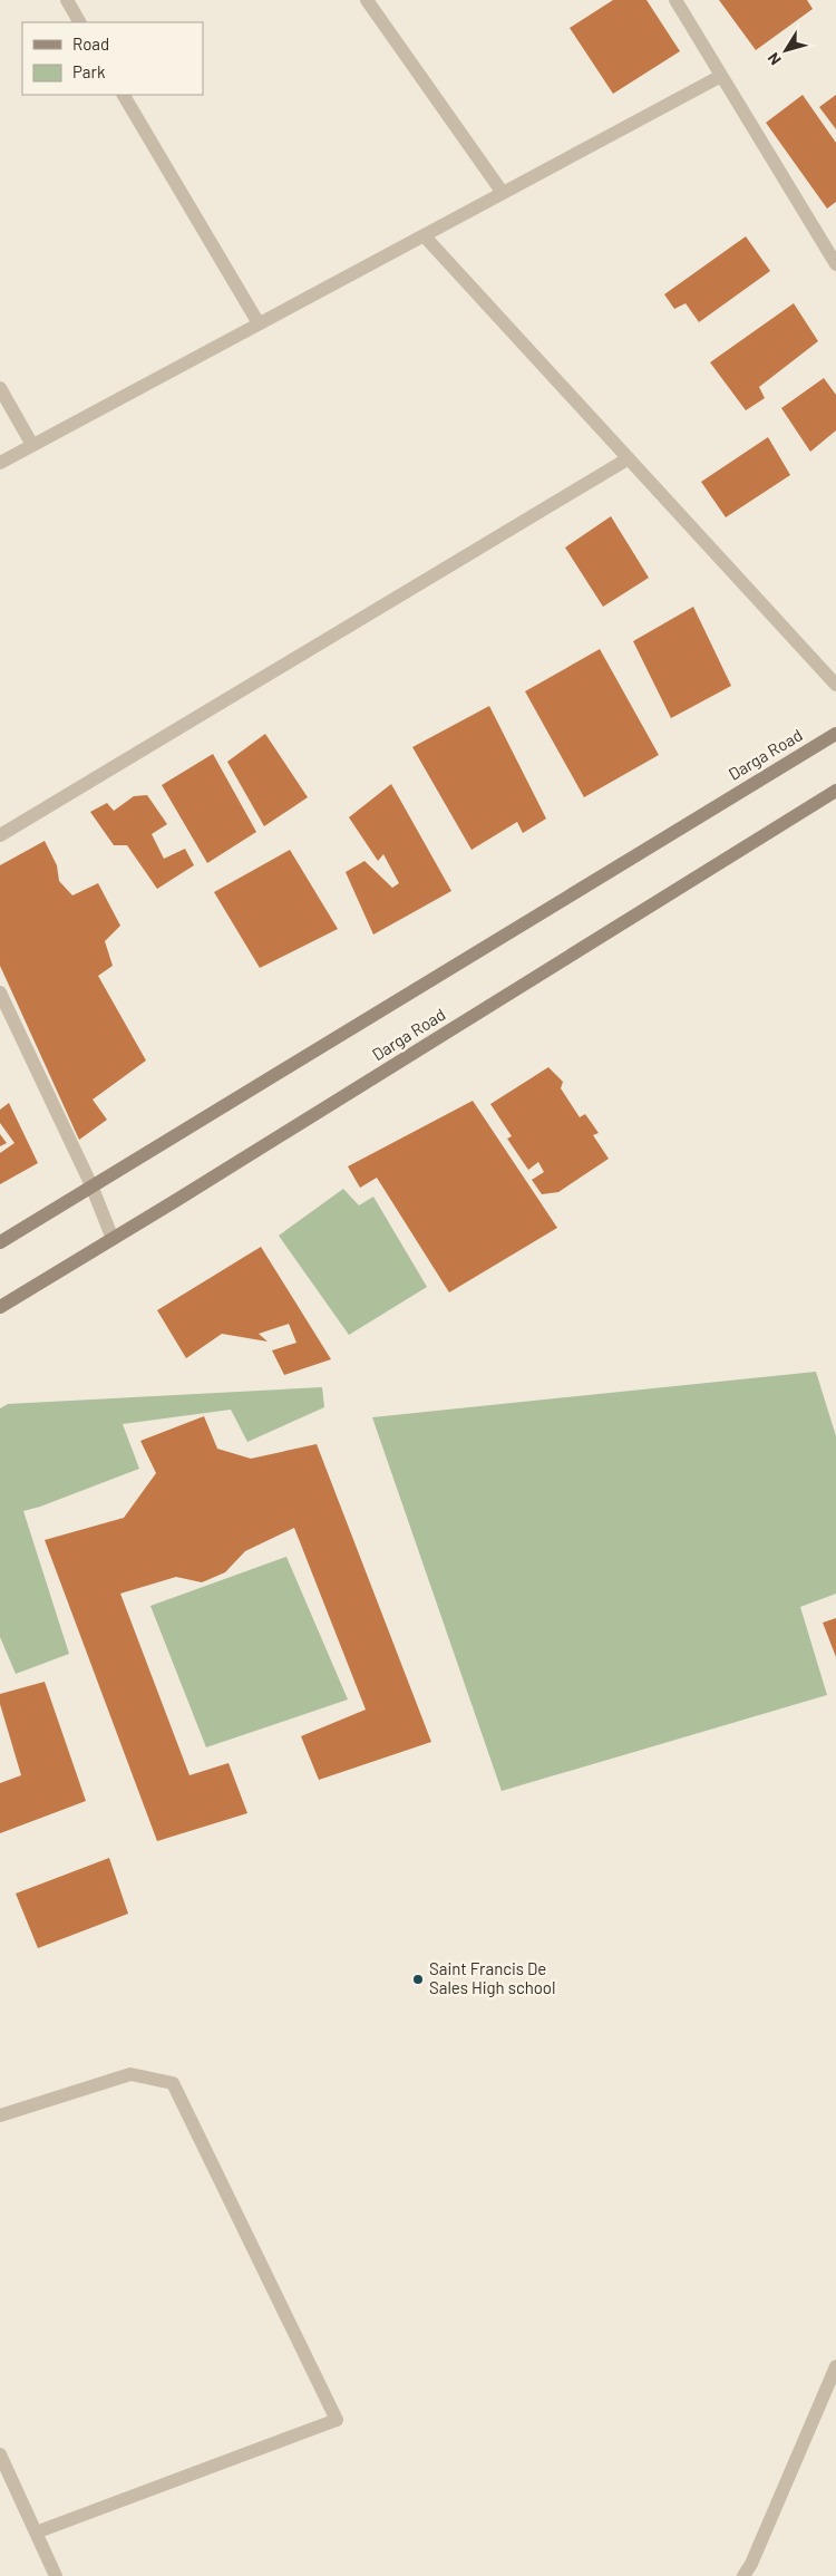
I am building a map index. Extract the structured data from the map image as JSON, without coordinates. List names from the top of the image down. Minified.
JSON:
{"streets":{"main road":["Darga Road"]},"places":["Saint Francis De Sales High school"],"legend":["Road","Park"],"north":"bottom left"}
